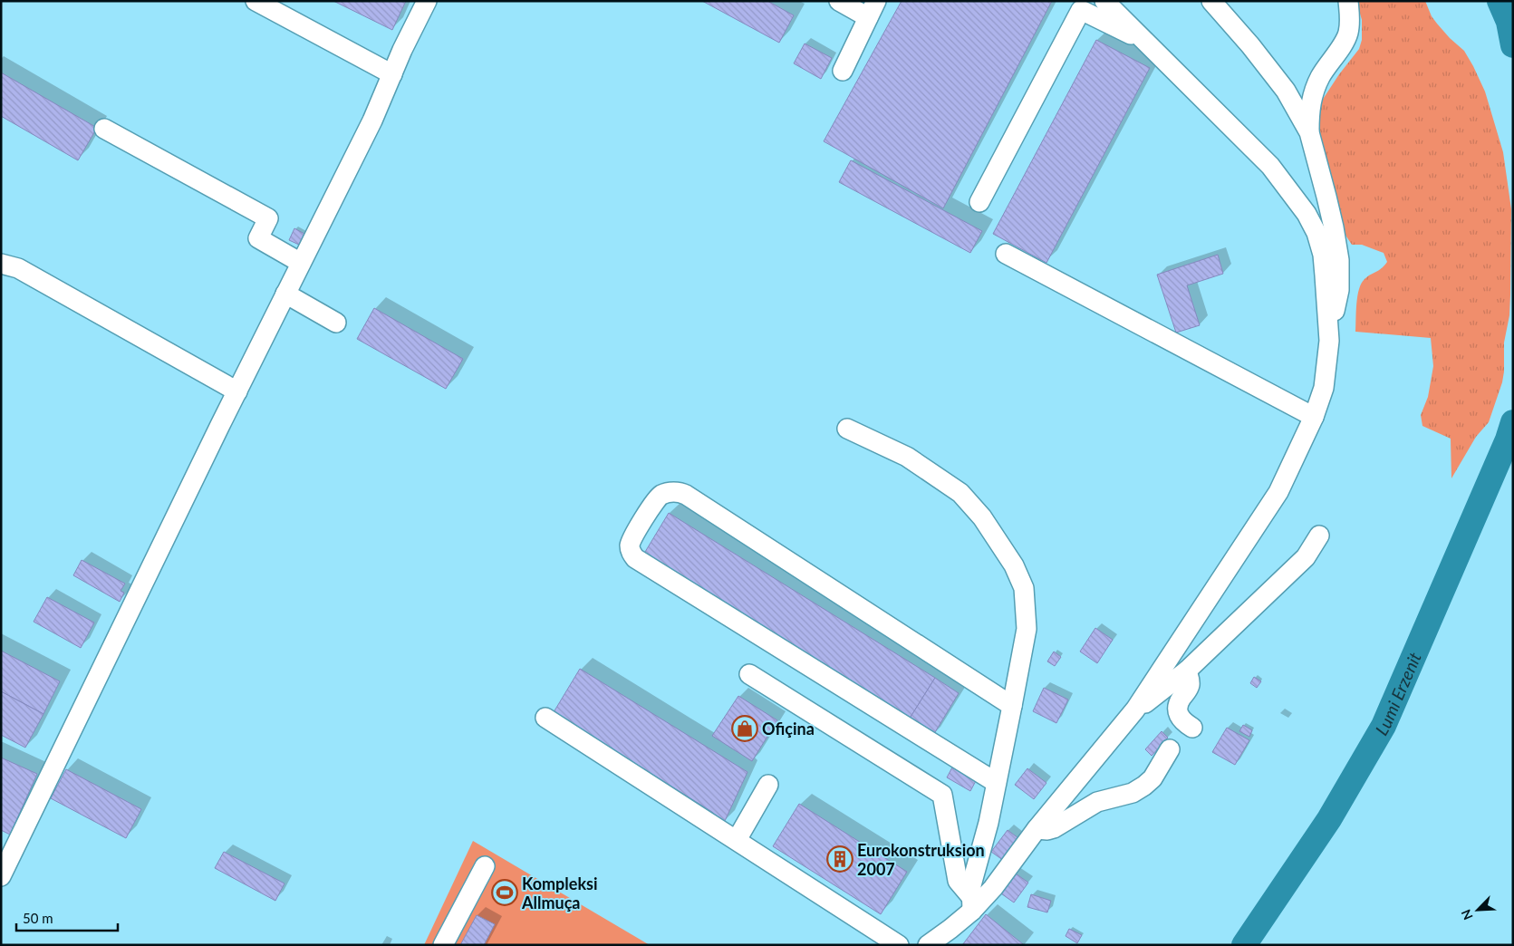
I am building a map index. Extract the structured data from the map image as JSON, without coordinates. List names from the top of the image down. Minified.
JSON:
{"water":["Lumi Erzenit"],"places":{"shop":["Ofiçina"],"building":["Eurokonstruksion 2007"],"sports":["Kompleksi Allmuça"]},"scale_bar":"50 m","north":"bottom left"}
